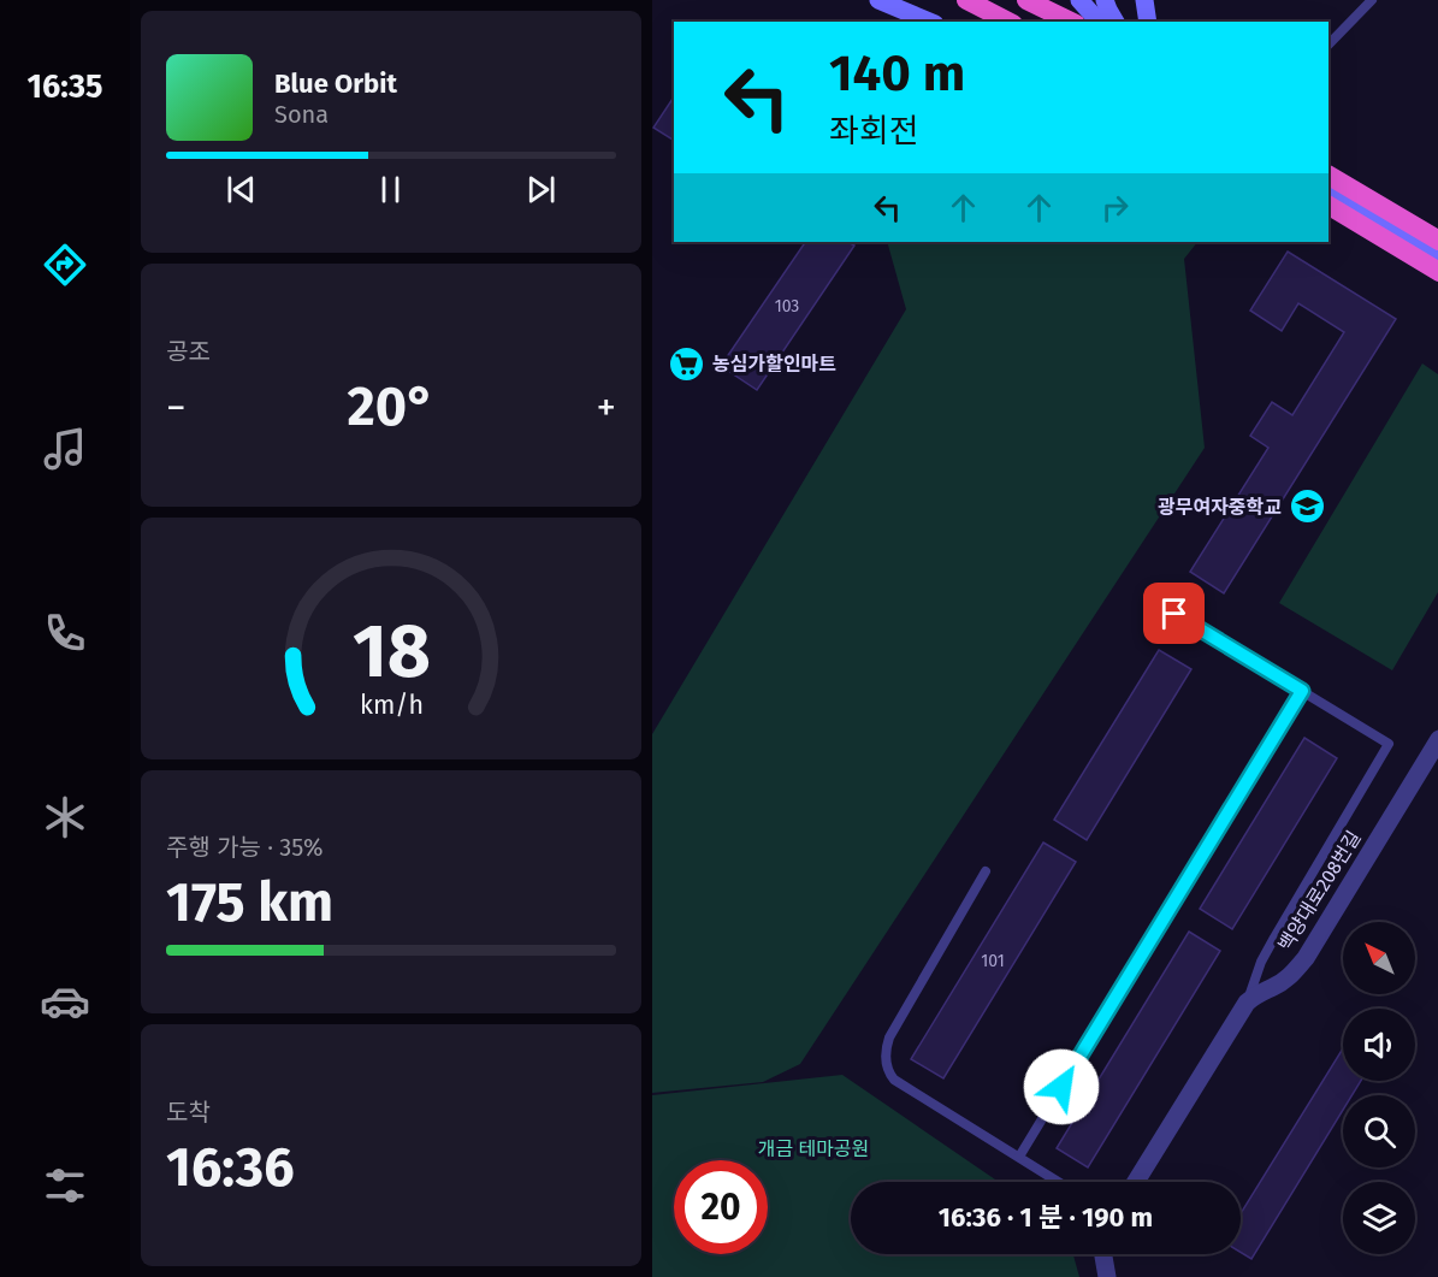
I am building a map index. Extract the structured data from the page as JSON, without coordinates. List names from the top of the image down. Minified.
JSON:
{"streets":{"street":["백양대로208번길"]},"parks":["개금 테마공원"],"places":{"supermarket":["농심가할인마트"],"school or university":["광무여자중학교"]},"house_numbers":["103","101"],"north":"top left","page":{"tabs":"16:35","turn":["140 m","좌회전"],"song":["Blue Orbit","Sona"],"tile":["공조",["주행 가능 · 35%","175 km"],["도착","16:36"]],"heat":["−","20°","+"],"limit":"20","trip":"16:36 · 1 분 · 190 m","gauge":["18","km/h"]}}
